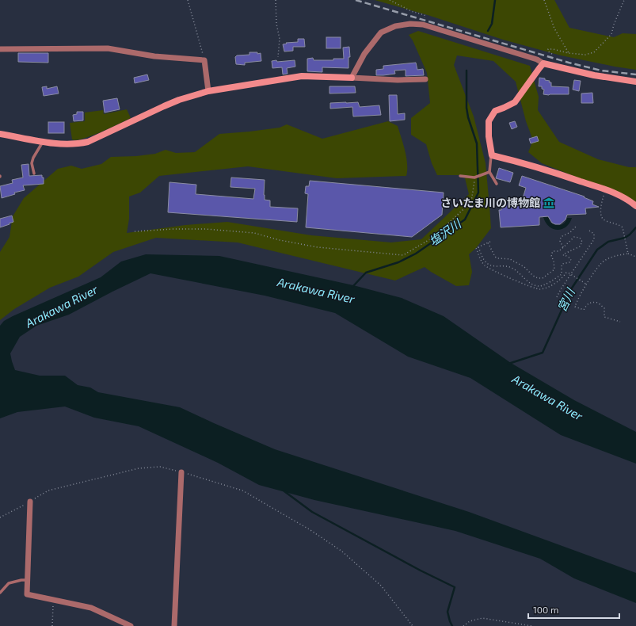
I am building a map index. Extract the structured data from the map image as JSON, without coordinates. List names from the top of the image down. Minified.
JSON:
{"water":["塩沢川","Arakawa River","宮川"],"places":{"museum":["さいたま川の博物館"]},"scale_bar":"100 m"}
